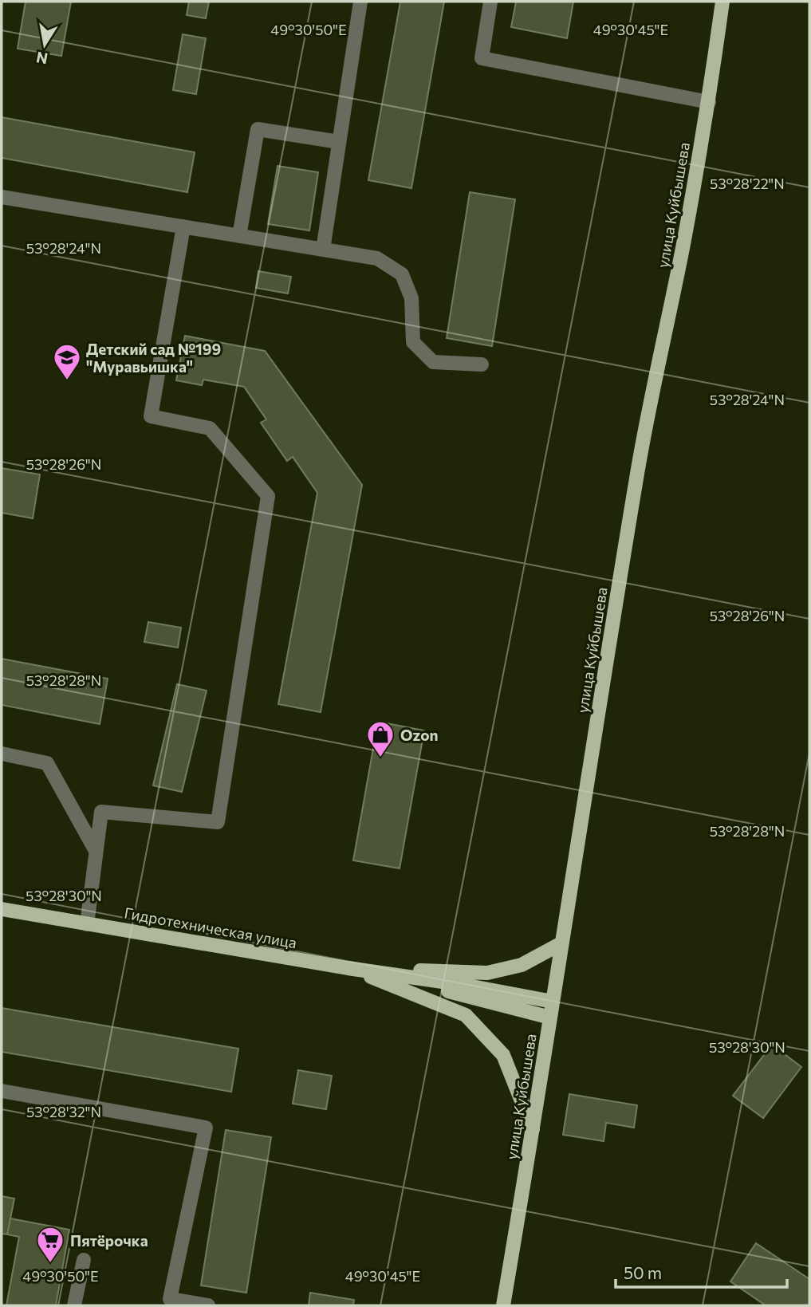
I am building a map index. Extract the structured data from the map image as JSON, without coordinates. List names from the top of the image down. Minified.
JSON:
{"streets":{"main road":["улица Куйбышева","Гидротехническая улица"]},"places":{"school or university":["Детский сад №199 \"Муравьишка\""],"shop":["Ozon"],"supermarket":["Пятёрочка"]},"scale_bar":"50 m","north":"bottom","coordinates":["49°30'50\"E","49°30'45\"E","53°28'22\"N","53°28'24\"N","53°28'26\"N","53°28'28\"N","53°28'30\"N","53°28'32\"N"]}
